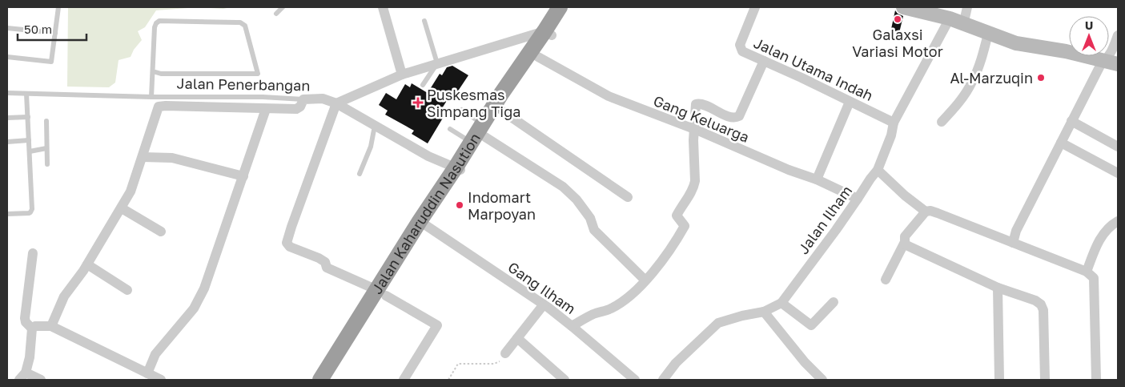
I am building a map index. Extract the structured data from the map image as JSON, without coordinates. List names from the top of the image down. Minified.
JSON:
{"streets":{"highway":["Jalan Kaharuddin Nasution"],"street":["Jalan Utama Indah","Jalan Penerbangan","Gang Keluarga","Jalan Ilham","Gang Ilham"]},"crossings":[["Jalan Utama Indah","Jalan Ilham"],["Jalan Penerbangan","Jalan Kaharuddin Nasution"],["Gang Keluarga","Jalan Kaharuddin Nasution"],["Gang Keluarga","Jalan Ilham"],["Jalan Kaharuddin Nasution","Gang Ilham"]],"places":{"other":["Galaxsi Variasi Motor","Al-Marzuqin","Indomart Marpoyan"],"health":["Puskesmas Simpang Tiga"]},"scale_bar":"50 m","north":"top"}
